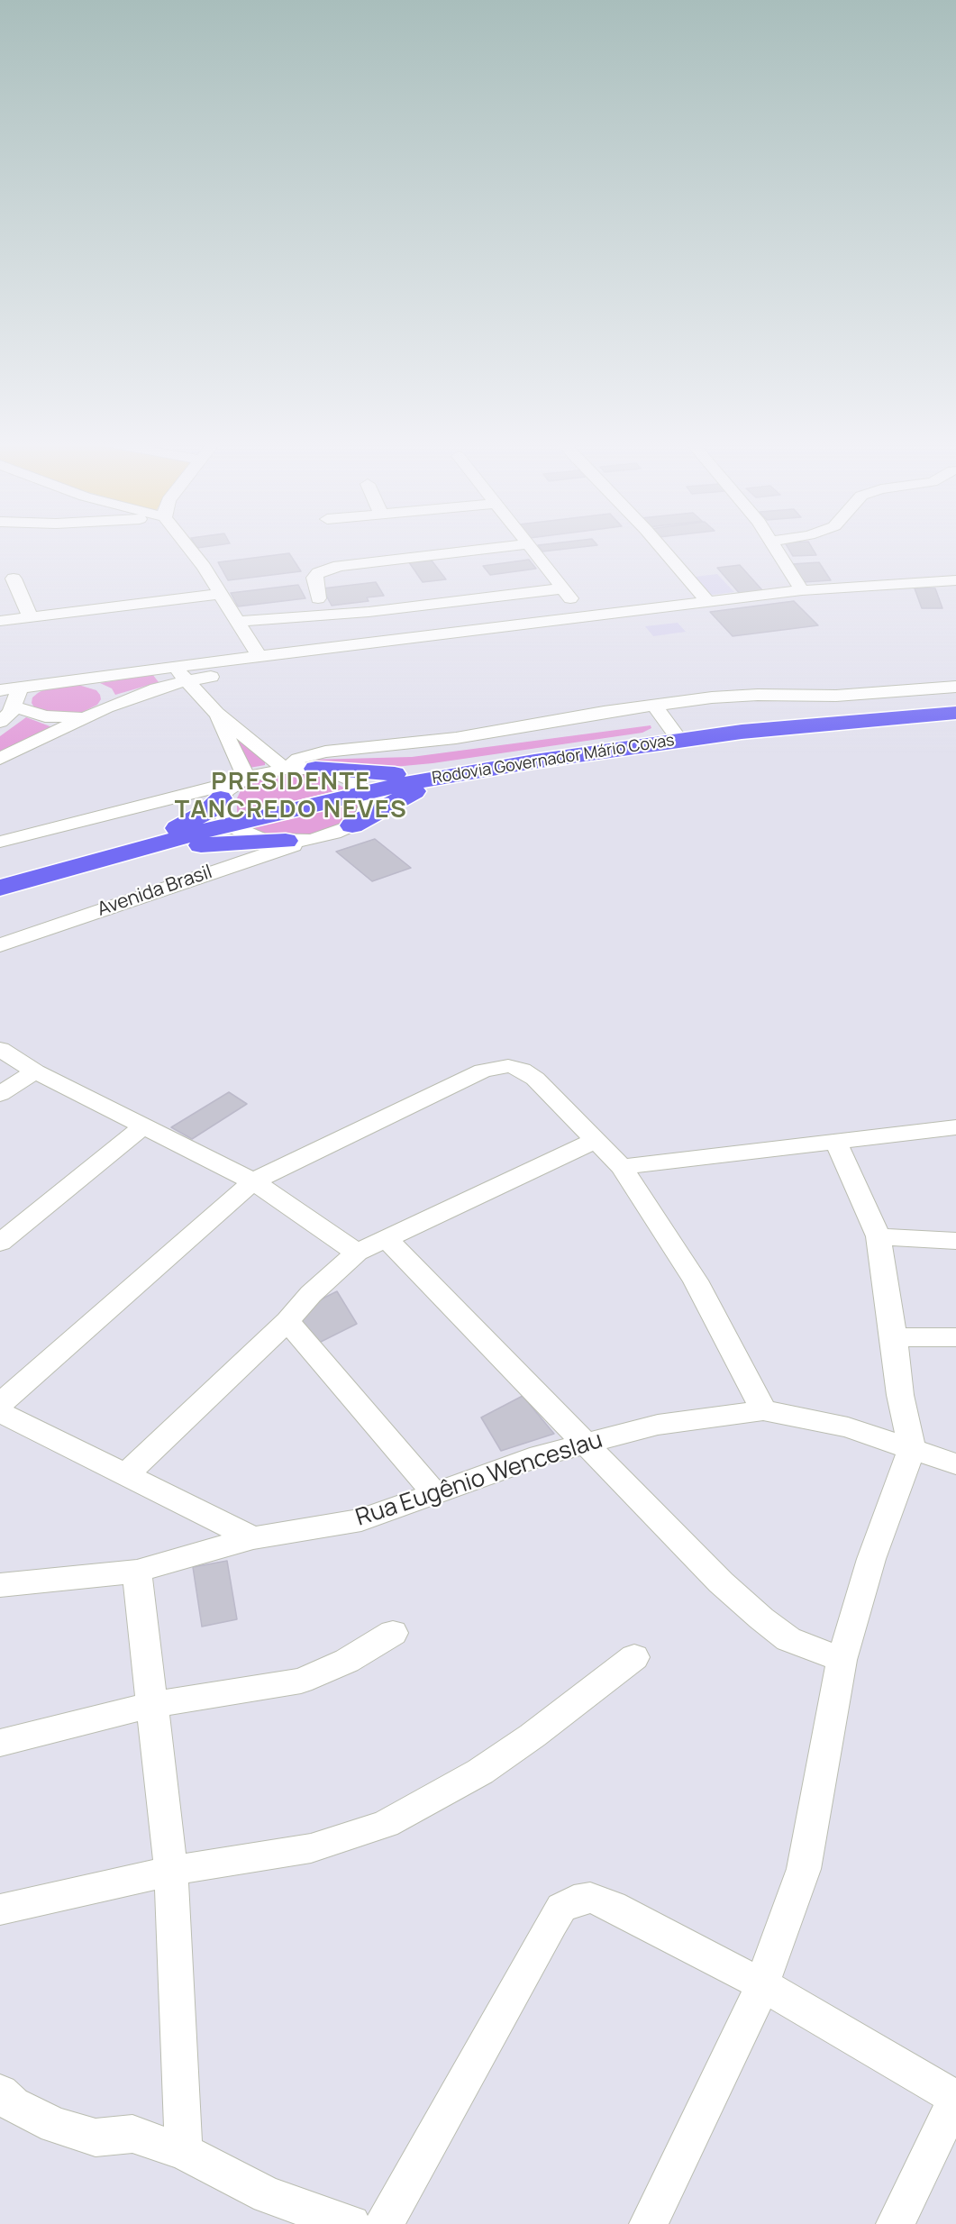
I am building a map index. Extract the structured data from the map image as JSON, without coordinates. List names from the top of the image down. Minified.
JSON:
{"streets":{"highway":["Rodovia Governador Mário Covas"],"street":["Avenida Brasil","Rua Eugênio Wenceslau"]},"districts":["PRESIDENTE TANCREDO NEVES"]}
